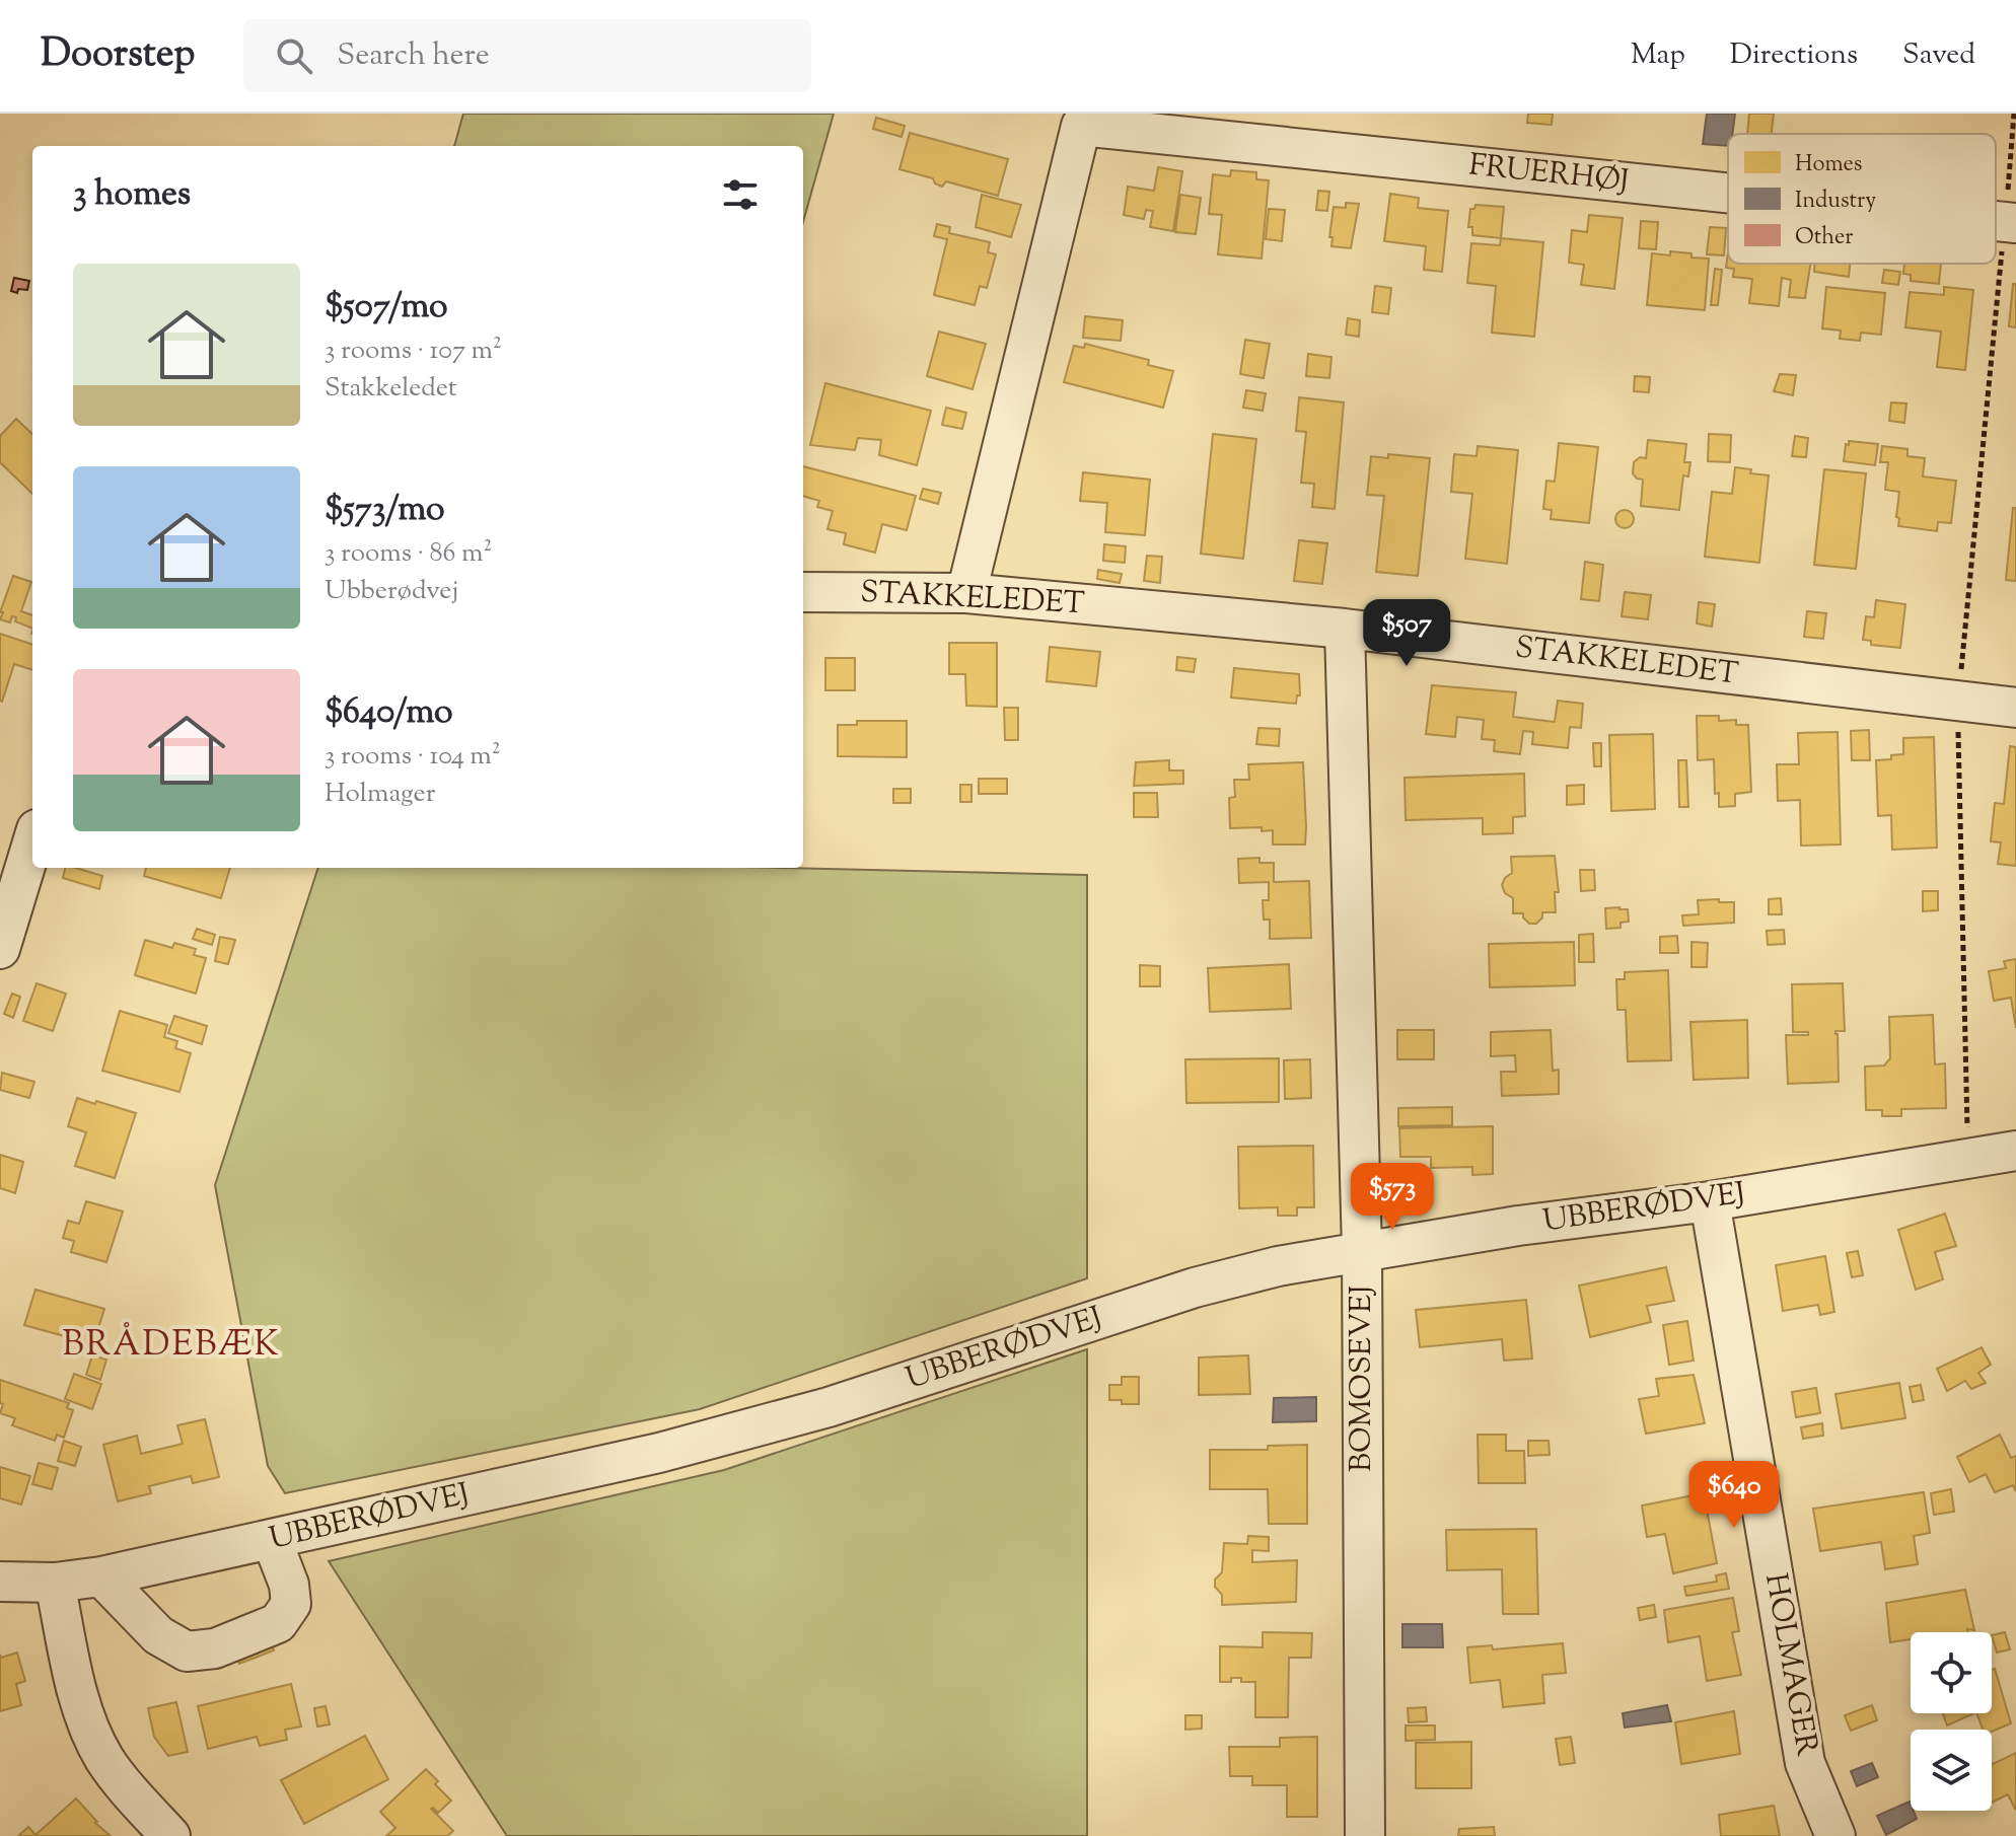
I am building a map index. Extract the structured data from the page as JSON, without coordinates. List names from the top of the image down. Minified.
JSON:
{"streets":{"street":["FRUERHØJ","STAKKELEDET","UBBERØDVEJ","BOMOSEVEJ","HOLMAGER"]},"crossings":[["FRUERHØJ","STAKKELEDET"],["STAKKELEDET","BOMOSEVEJ"],["UBBERØDVEJ","BOMOSEVEJ"],["UBBERØDVEJ","HOLMAGER"]],"districts":["BRÅDEBÆK"],"legend":["Homes","Industry","Other"],"page":{"header":"Doorstep","search":"Search here","nav":["Map","Directions","Saved"],"heading":"3 homes","list":[{"name":"$507/mo","note":"3 rooms · 107 m² · Stakkeledet"},{"name":"$573/mo","note":"3 rooms · 86 m² · Ubberødvej"},{"name":"$640/mo","note":"3 rooms · 104 m² · Holmager"}],"price":["$507","$573","$640"]}}
